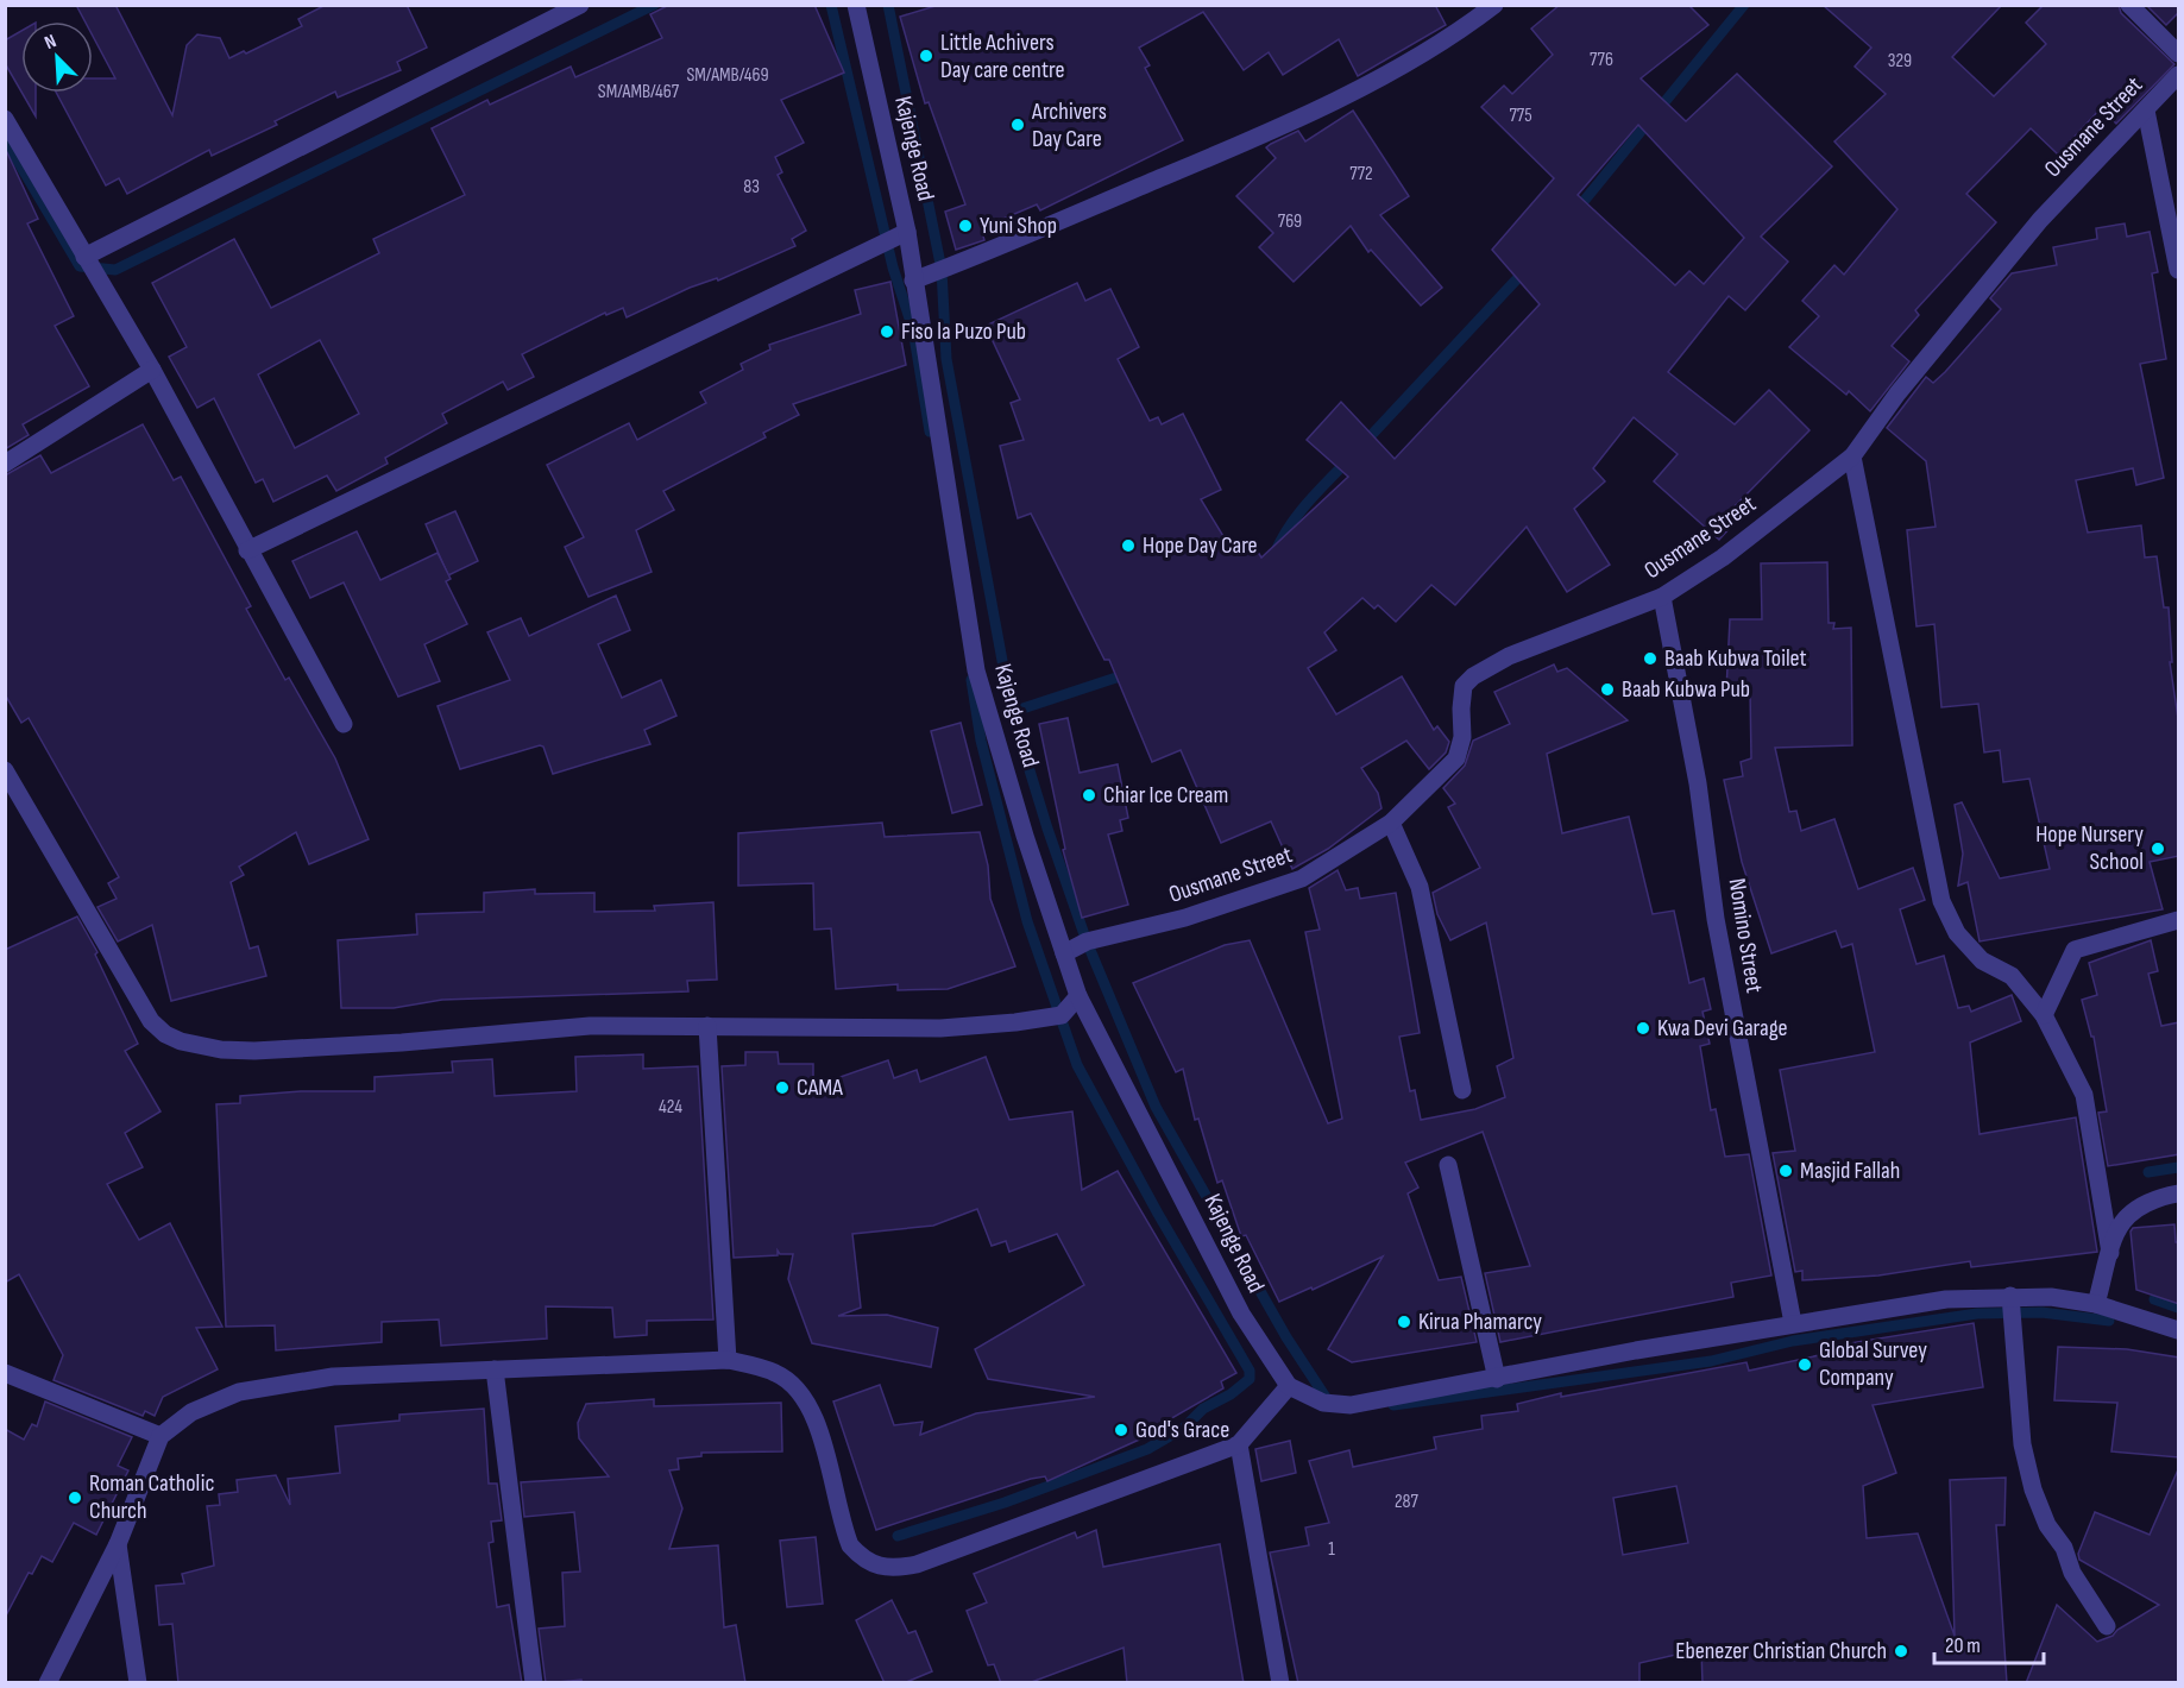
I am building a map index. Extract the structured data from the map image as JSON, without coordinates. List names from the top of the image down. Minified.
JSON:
{"streets":{"street":["Ousmane Street","Kajenge Road","Nomino Street"]},"crossings":[["Ousmane Street","Kajenge Road"],["Ousmane Street","Nomino Street"]],"places":["Little Achivers Day care centre","Archivers Day Care","Yuni Shop","Fiso la Puzo Pub","Hope Day Care","Baab Kubwa Toilet","Baab Kubwa Pub","Chiar Ice Cream","Hope Nursery School","Kwa Devi Garage","CAMA","Masjid Fallah","Kirua Phamarcy","Global Survey Company","God's Grace","Roman Catholic Church","Ebenezer Christian Church"],"house_numbers":["776","329","SM/AMB/469","SM/AMB/467","775","772","83","769","424","287","1"],"scale_bar":"20 m","north":"top left"}
